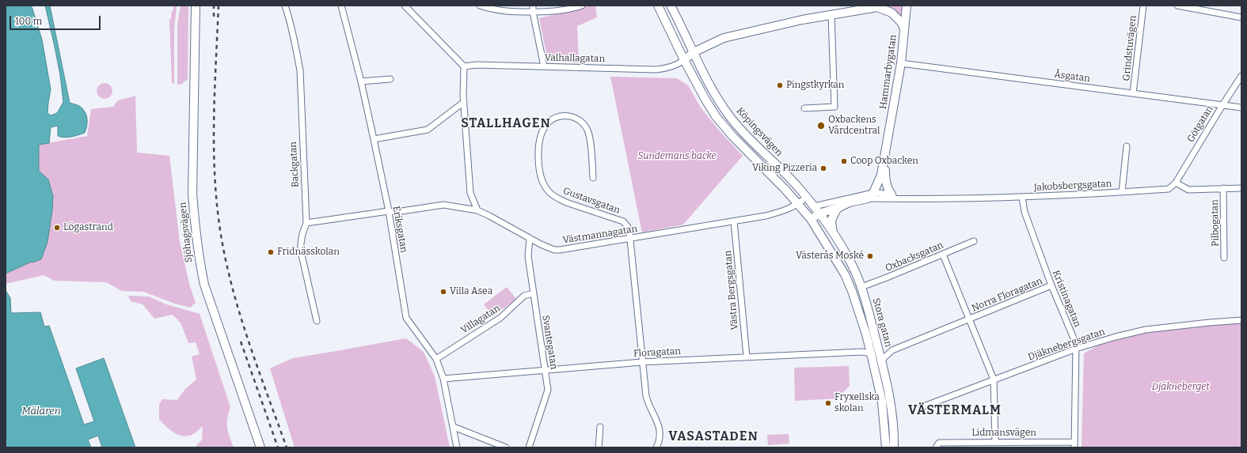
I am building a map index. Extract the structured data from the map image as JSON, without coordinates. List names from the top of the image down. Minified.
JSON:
{"streets":{"main road":["Hammarbygatan","Köpingsvägen","Sjöhagsvägen","Stora gatan"],"street":["Grindstuvägen","Valhallagatan","Åsgatan","Götgatan","Backgatan","Jakobsbergsgatan","Gustavsgatan","Pilbogatan","Eriksgatan","Västmannagatan","Oxbacksgatan","Västra Bergsgatan","Norra Floragatan","Kristinagatan","Villagatan","Svantegatan","Djäknebergsgatan","Floragatan","Lidmansvägen"]},"crossings":[["Grindstuvägen","Åsgatan"],["Hammarbygatan","Åsgatan"],["Hammarbygatan","Jakobsbergsgatan"],["Åsgatan","Götgatan"],["Götgatan","Jakobsbergsgatan"],["Köpingsvägen","Jakobsbergsgatan"],["Köpingsvägen","Västmannagatan"],["Köpingsvägen","Stora gatan"],["Backgatan","Västmannagatan"],["Jakobsbergsgatan","Kristinagatan"],["Gustavsgatan","Västmannagatan"],["Gustavsgatan","Floragatan"],["Eriksgatan","Västmannagatan"],["Eriksgatan","Villagatan"],["Eriksgatan","Floragatan"],["Västmannagatan","Västra Bergsgatan"],["Västmannagatan","Svantegatan"],["Oxbacksgatan","Norra Floragatan"],["Oxbacksgatan","Stora gatan"],["Västra Bergsgatan","Floragatan"],["Norra Floragatan","Kristinagatan"],["Norra Floragatan","Stora gatan"],["Kristinagatan","Djäknebergsgatan"],["Kristinagatan","Lidmansvägen"],["Villagatan","Svantegatan"],["Stora gatan","Floragatan"],["Svantegatan","Floragatan"]],"districts":["STALLHAGEN","VÄSTERMALM","VASASTADEN"],"water":["Mälaren"],"parks":["Sundemans backe","Djäkneberget"],"places":["Pingstkyrkan","Oxbackens Vårdcentral","Coop Oxbacken","Viking Pizzeria","Lögastrand","Fridnässkolan","Västerås Moské","Villa Asea","Fryxellska skolan"],"scale_bar":"100 m"}
